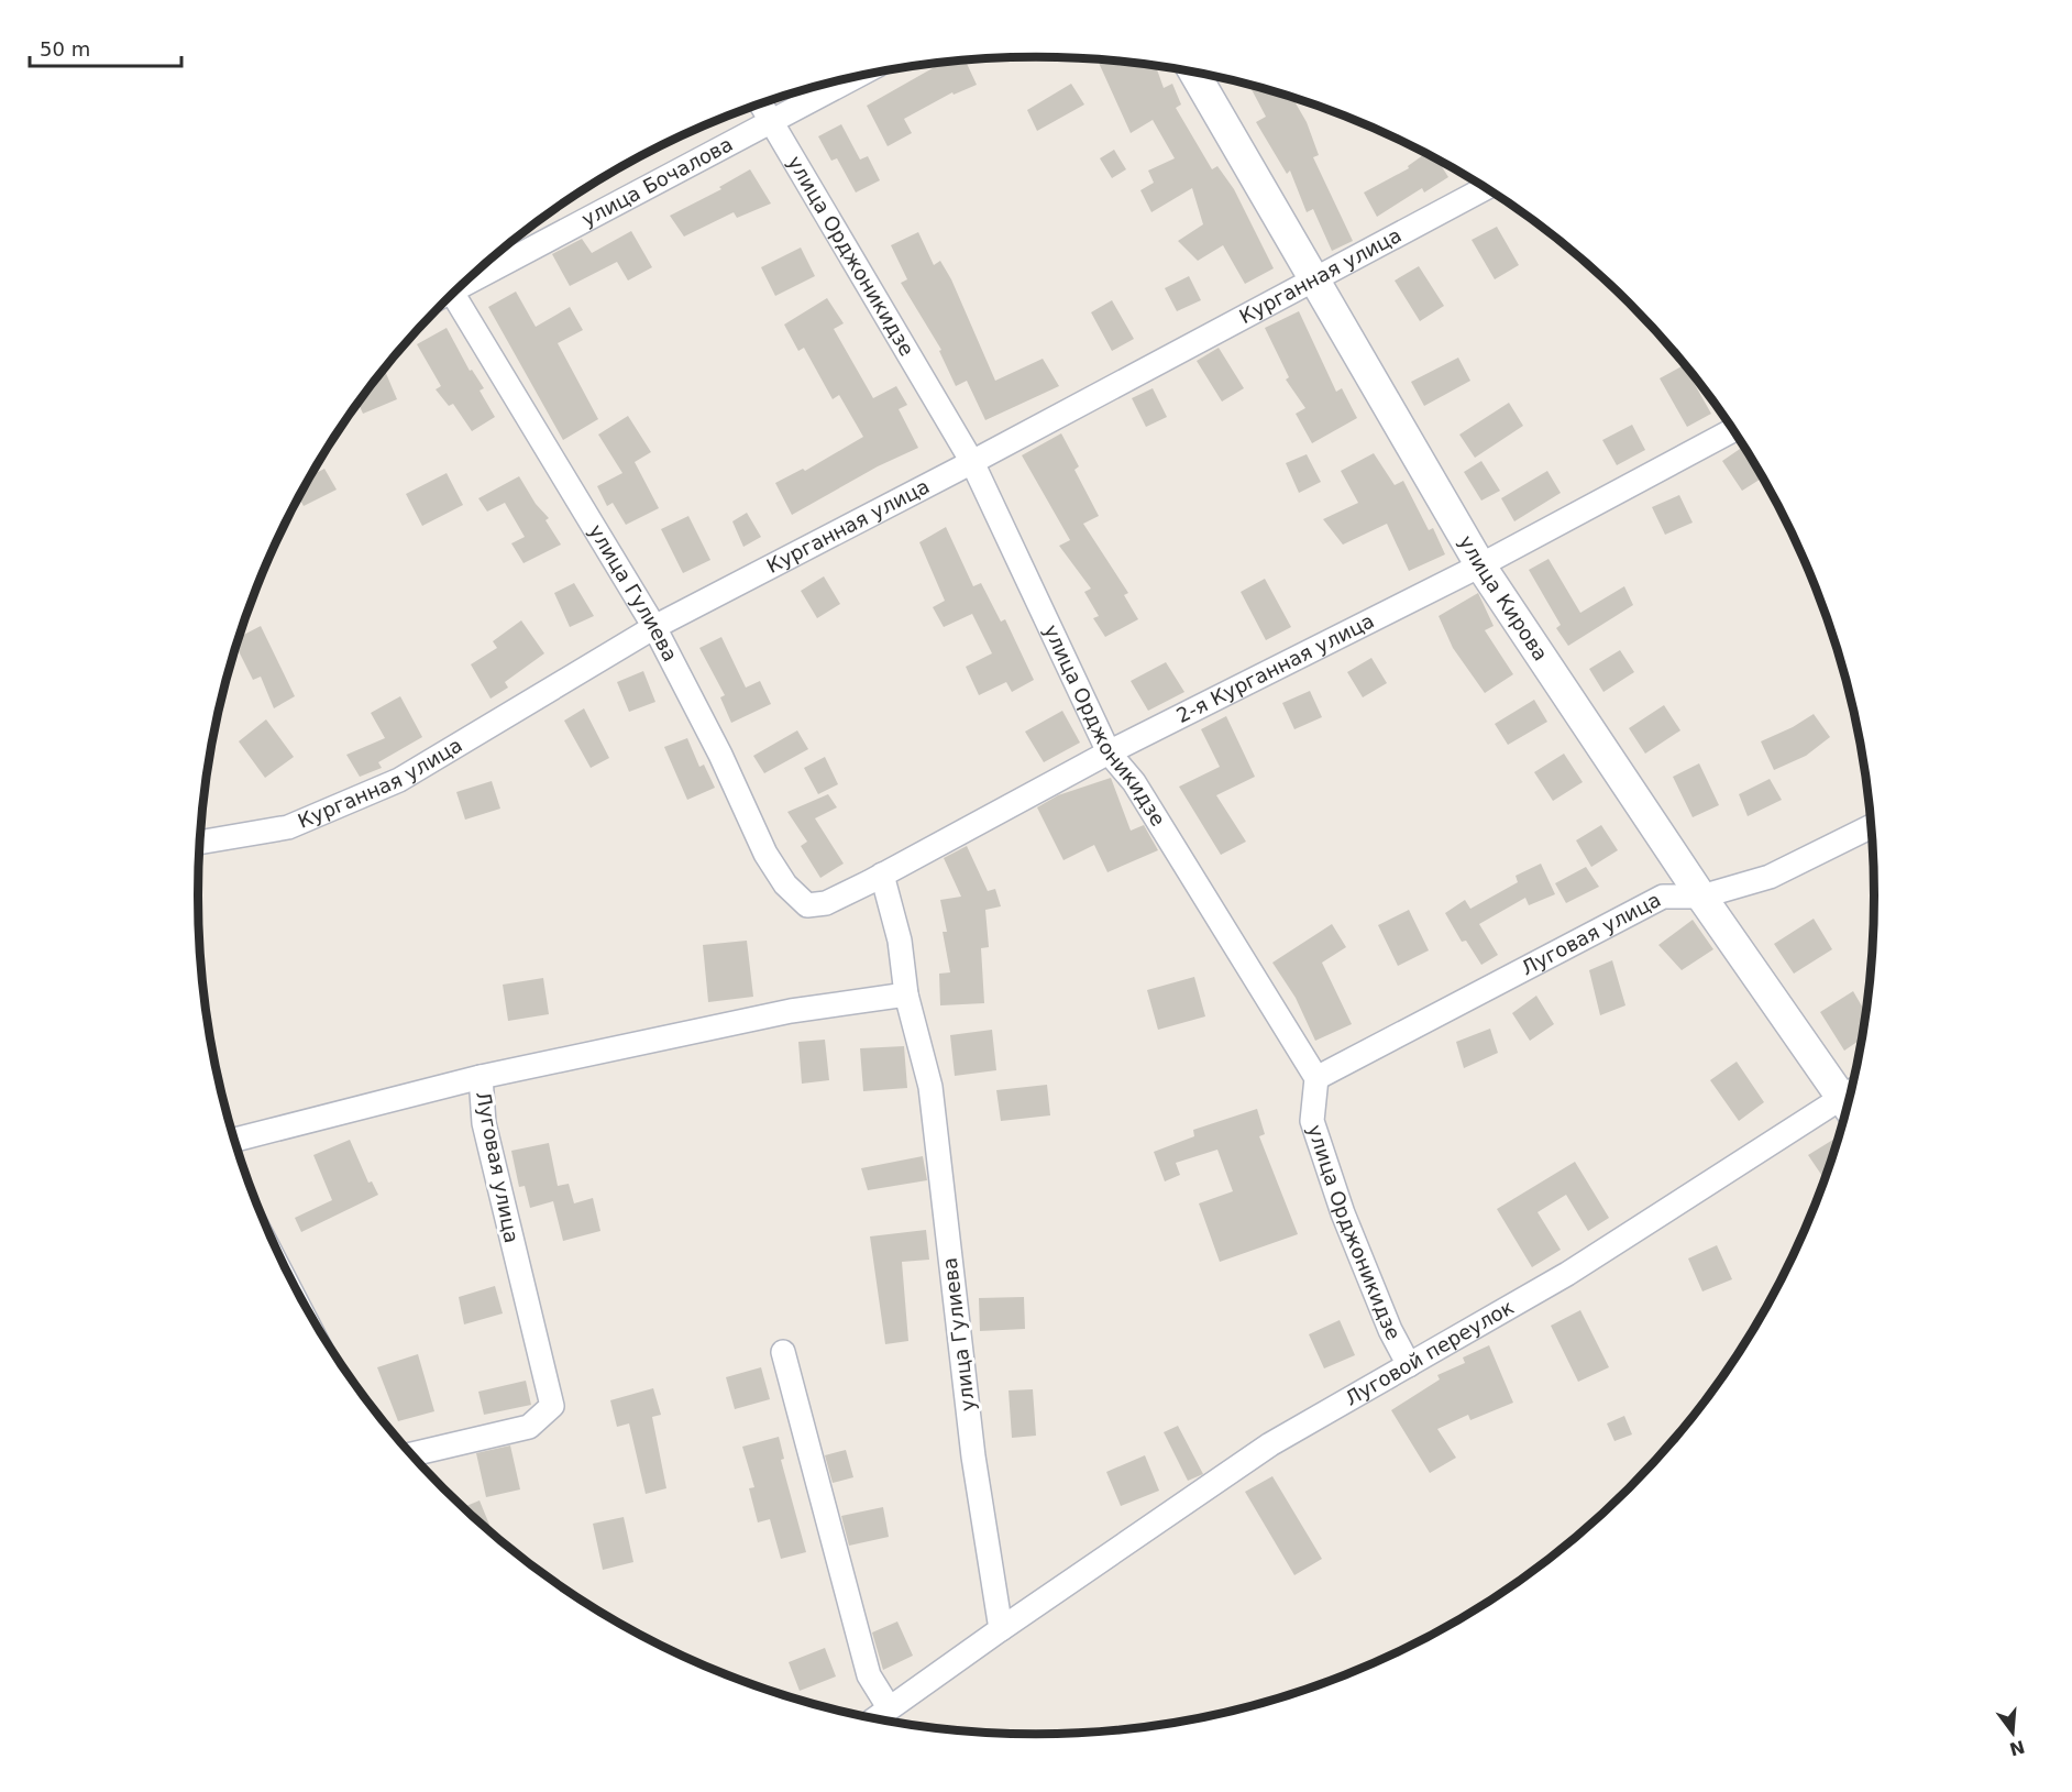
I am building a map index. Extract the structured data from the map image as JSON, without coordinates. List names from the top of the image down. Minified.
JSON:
{"streets":{"street":["улица Бочалова","улица Орджоникидзе","Курганная улица","улица Гулиева","улица Кирова","2-я Курганная улица","Луговая улица","Луговой переулок"]},"crossings":[["улица Бочалова","улица Орджоникидзе"],["улица Орджоникидзе","Курганная улица"],["улица Орджоникидзе","2-я Курганная улица"],["улица Орджоникидзе","Луговая улица"],["улица Орджоникидзе","Луговой переулок"],["Курганная улица","улица Гулиева"],["Курганная улица","улица Кирова"],["улица Гулиева","2-я Курганная улица"],["улица Гулиева","Луговая улица"],["улица Гулиева","Луговой переулок"],["улица Кирова","2-я Курганная улица"],["улица Кирова","Луговая улица"]],"scale_bar":"50 m","north":"bottom"}
